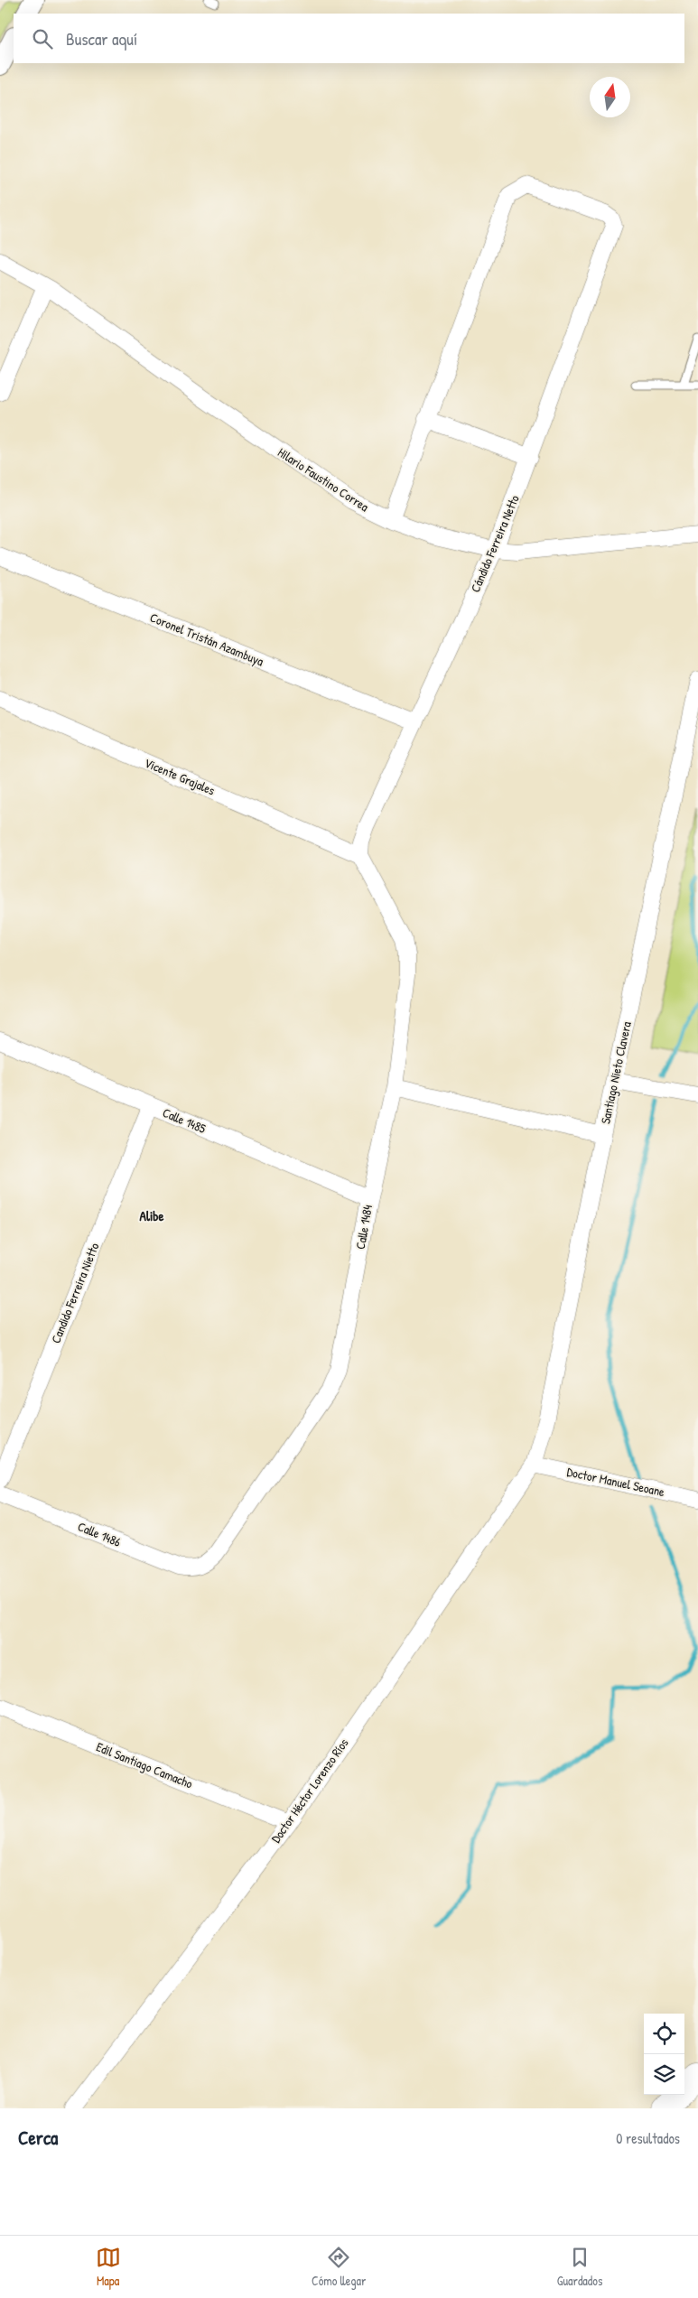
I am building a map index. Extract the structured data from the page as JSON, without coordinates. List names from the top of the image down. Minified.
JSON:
{"streets":{"street":["Hilario Faustino Correa","Cándido Ferreira Netto","Coronel Tristán Azambuya","Vicente Grajales","Santiago Nieto Clavera","Calle 1485","Calle 1484","Candido Ferreira Nietto","Doctor Manuel Seoane","Calle 1486","Edil Santiago Camacho","Doctor Héctor Lorenzo Ríos"]},"crossings":[["Hilario Faustino Correa","Cándido Ferreira Netto"],["Cándido Ferreira Netto","Coronel Tristán Azambuya"],["Cándido Ferreira Netto","Vicente Grajales"],["Cándido Ferreira Netto","Calle 1484"],["Vicente Grajales","Calle 1484"],["Santiago Nieto Clavera","Doctor Manuel Seoane"],["Santiago Nieto Clavera","Doctor Héctor Lorenzo Ríos"],["Calle 1485","Calle 1484"],["Calle 1485","Candido Ferreira Nietto"],["Calle 1484","Calle 1486"],["Doctor Manuel Seoane","Doctor Héctor Lorenzo Ríos"],["Edil Santiago Camacho","Doctor Héctor Lorenzo Ríos"]],"districts":["Alibe"],"north":"top","page":{"search":"Buscar aquí","heading":["Cerca","0 resultados"],"nav":["Mapa","Cómo llegar","Guardados"]}}
